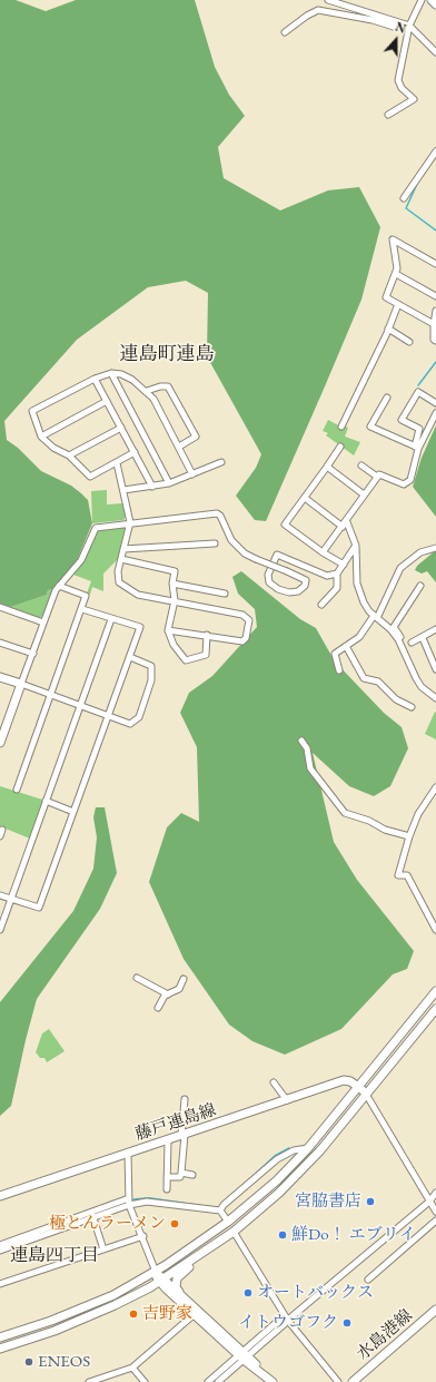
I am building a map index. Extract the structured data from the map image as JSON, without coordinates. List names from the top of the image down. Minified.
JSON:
{"streets":{"street":["藤戸連島線","水島港線"]},"districts":["連島町連島","連島四丁目"],"places":["宮脇書店","極とんラーメン","鮮Do！ エブリイ","オートバックス","吉野家","イトウゴフク","ENEOS"],"north":"top"}
